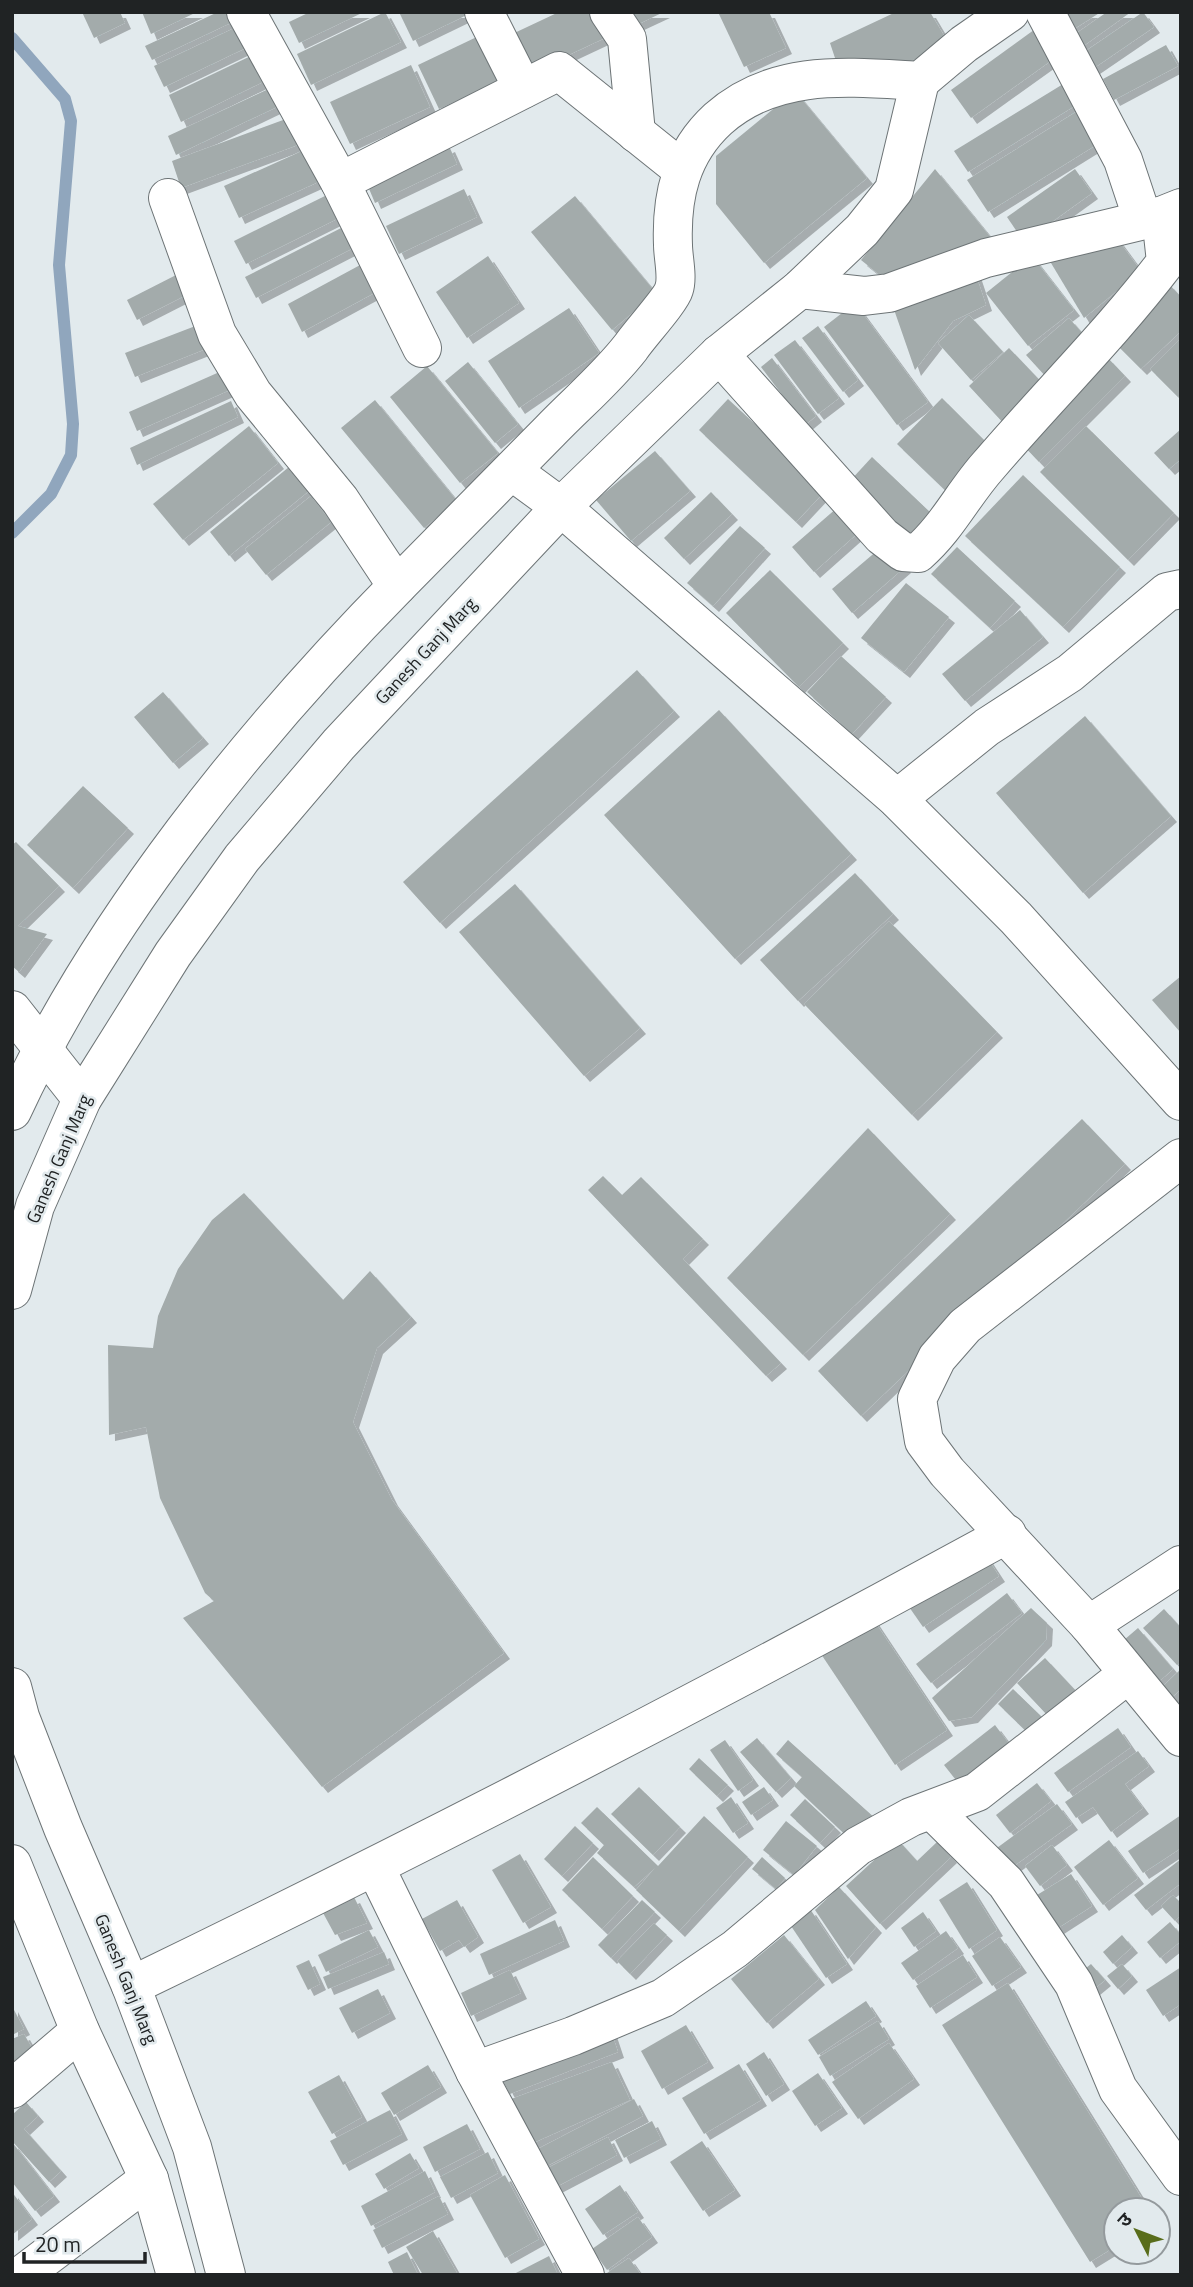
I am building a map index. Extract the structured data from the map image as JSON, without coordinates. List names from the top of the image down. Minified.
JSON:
{"streets":{"street":["Ganesh Ganj Marg"]},"scale_bar":"20 m","north":"top left"}
